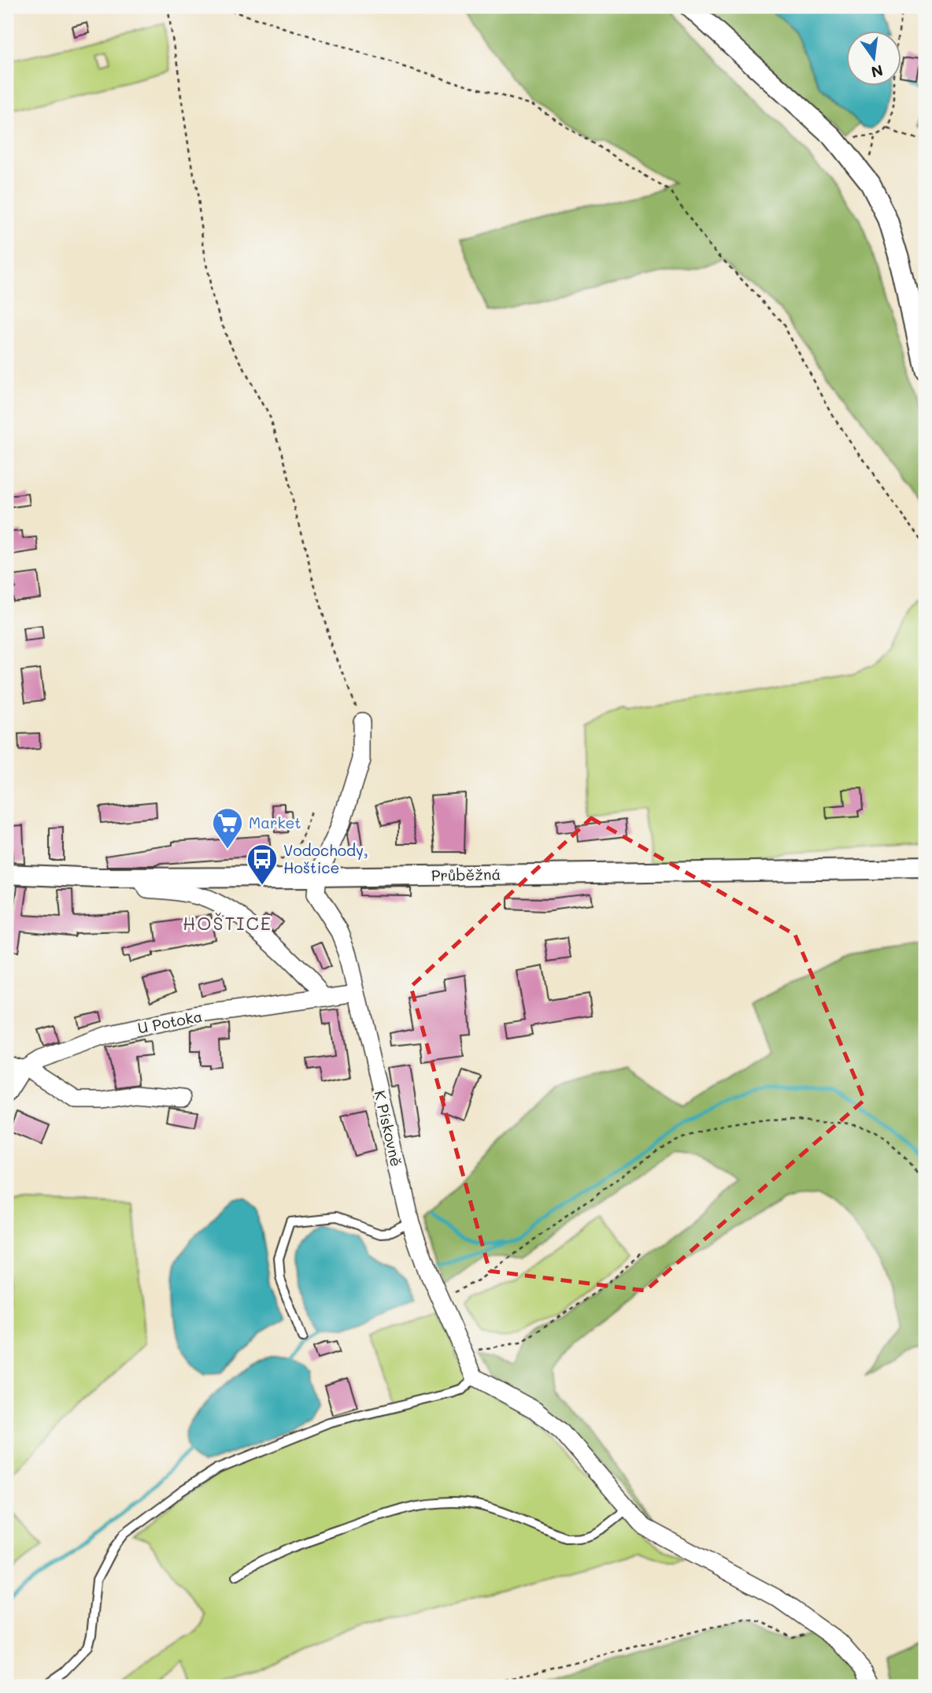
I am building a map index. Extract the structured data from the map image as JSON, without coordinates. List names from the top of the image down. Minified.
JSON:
{"streets":{"street":["Průběžná","U Potoka","K Pískovně"]},"crossings":[["Průběžná","K Pískovně"],["U Potoka","K Pískovně"]],"districts":["HOŠTICE"],"places":{"supermarket":["Market"],"bus stop":["Vodochody, Hoštice"]},"north":"bottom"}
